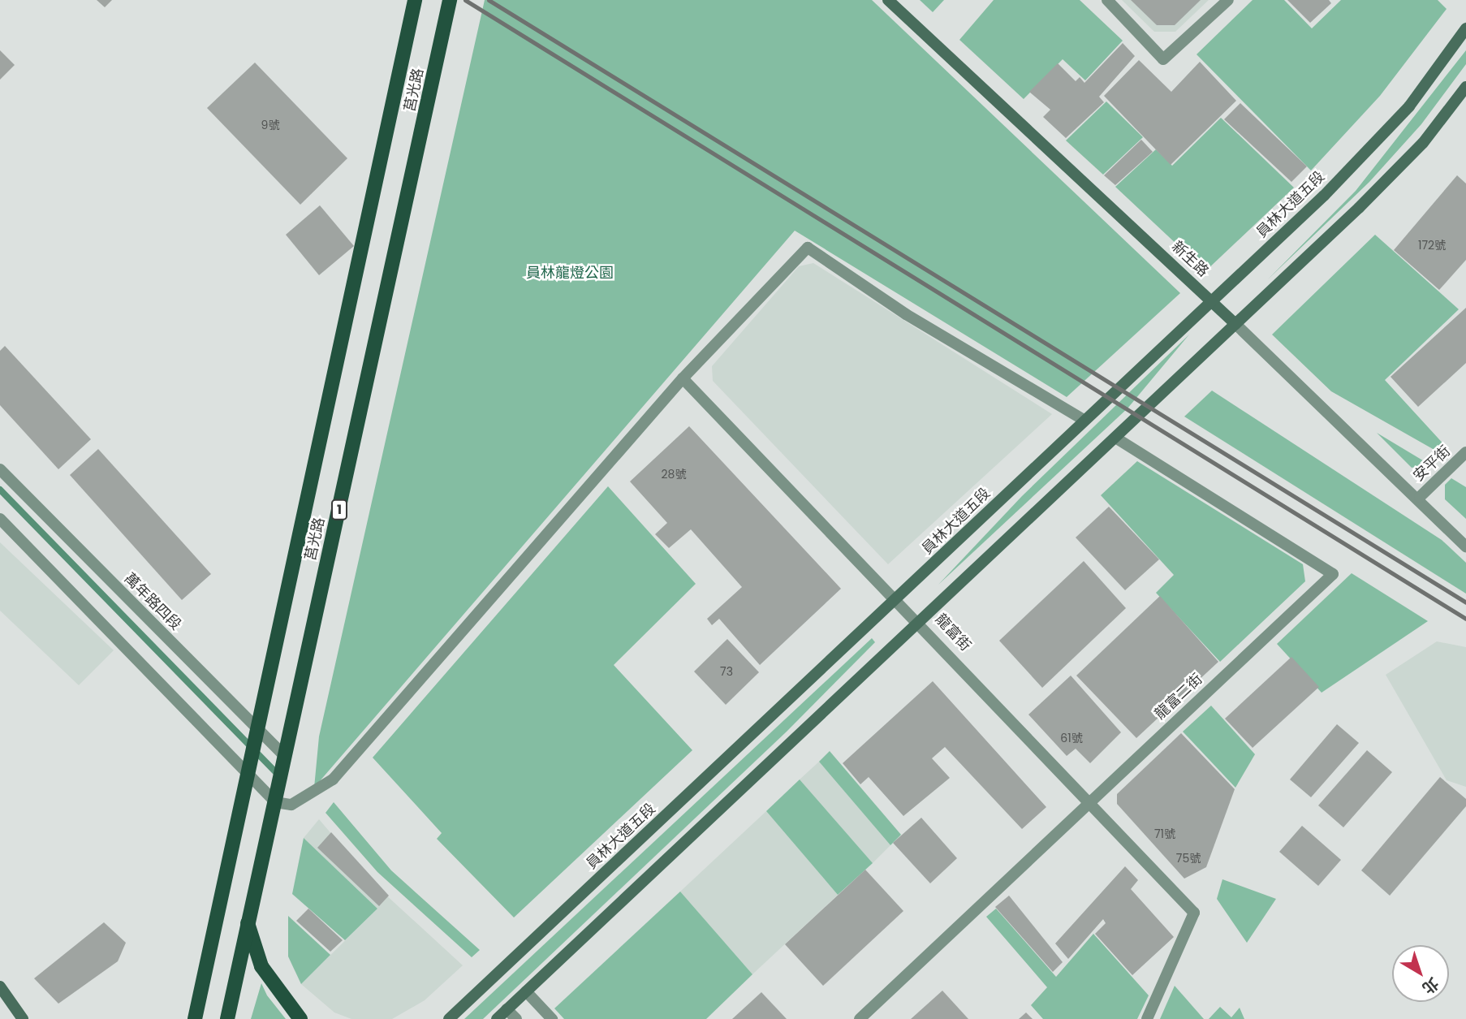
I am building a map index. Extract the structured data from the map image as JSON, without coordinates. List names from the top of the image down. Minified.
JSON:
{"streets":{"main road":["莒光路","員林大道五段","新生路","1"],"street":["安平街","萬年路四段","龍富街","龍富二街"]},"crossings":[["莒光路","萬年路四段"],["員林大道五段","新生路"],["員林大道五段","龍富街"],["新生路","安平街"],["龍富街","龍富二街"]],"parks":["員林龍燈公園"],"house_numbers":["9號","172號","28號","73","61號","71號","75號"],"north":"bottom right"}
